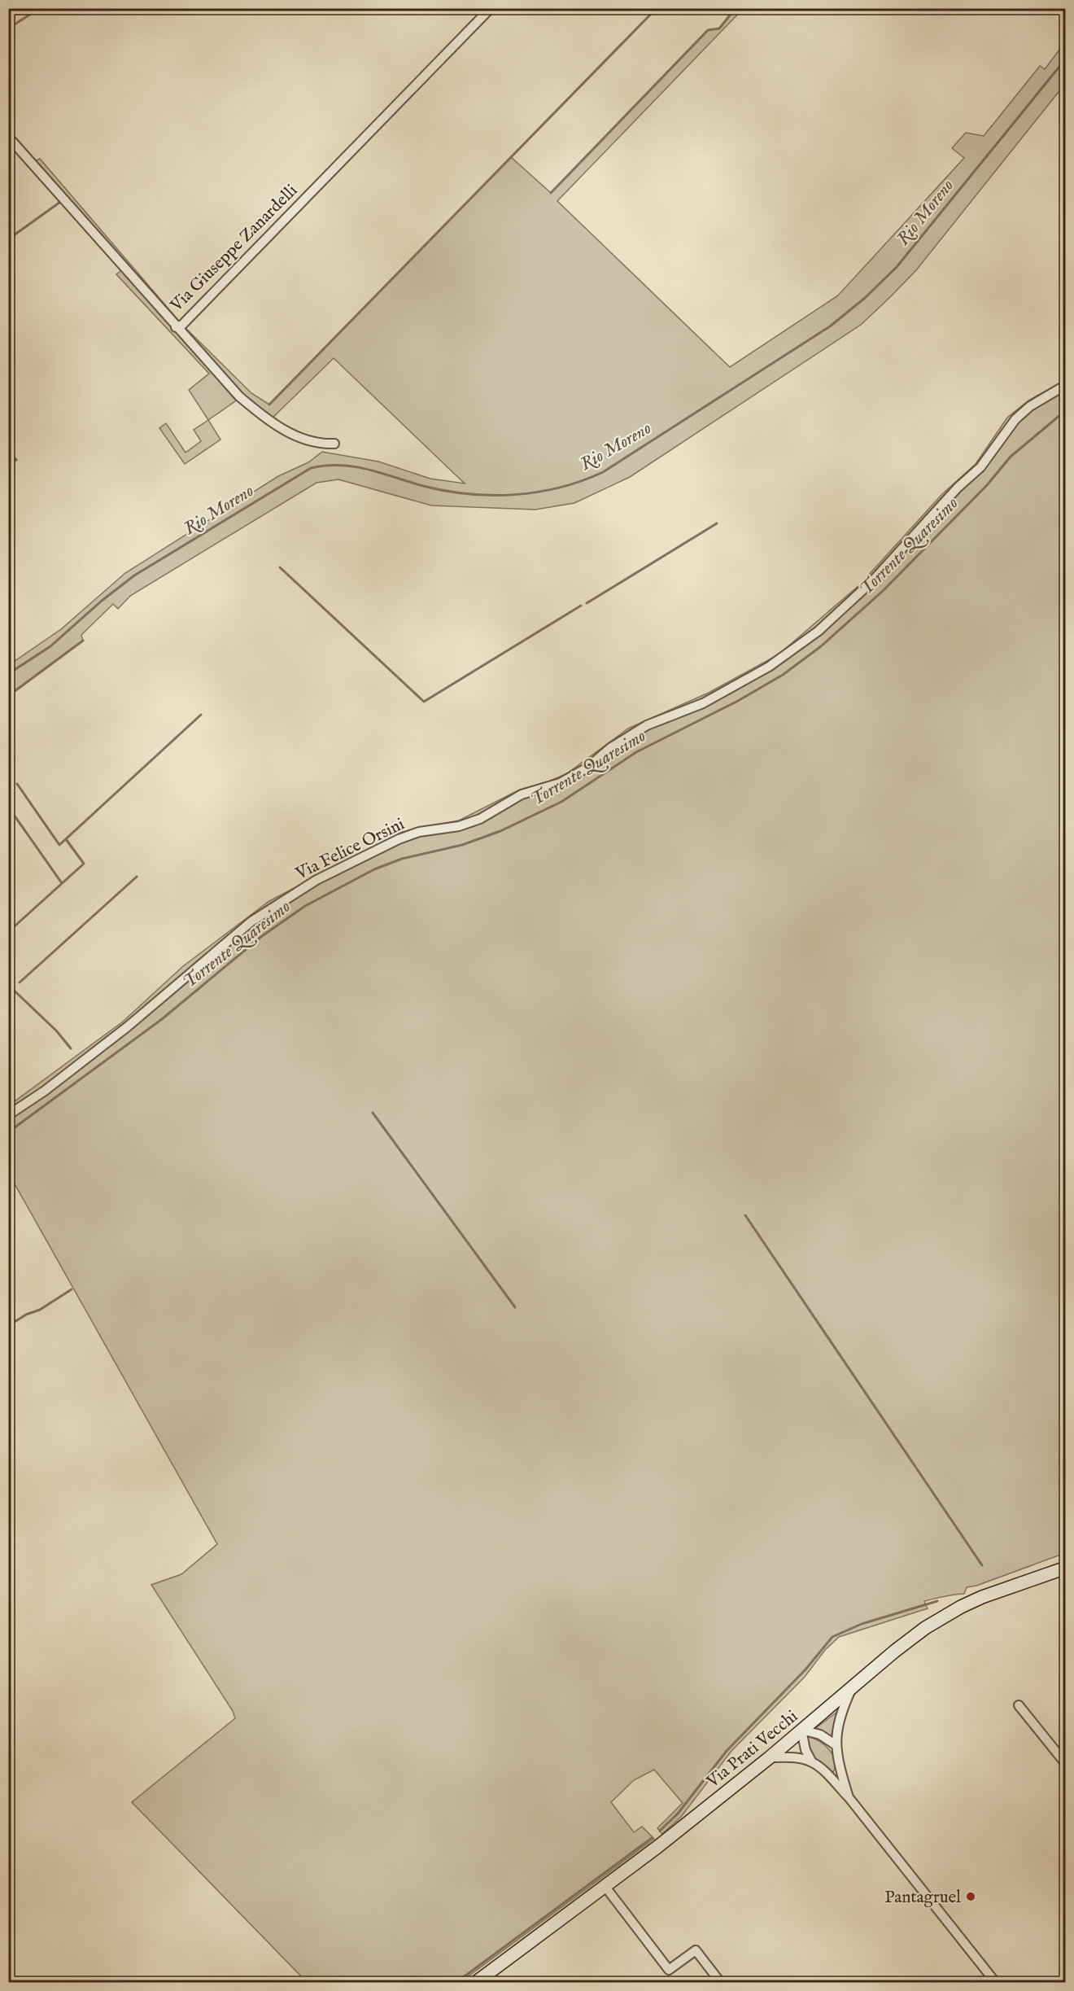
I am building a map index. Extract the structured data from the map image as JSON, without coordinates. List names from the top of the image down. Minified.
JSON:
{"streets":{"main road":["Via Prati Vecchi"],"street":["Via Giuseppe Zanardelli","Via Felice Orsini"]},"water":["Rio Moreno","Torrente Quaresimo"],"places":["Pantagruel"]}
